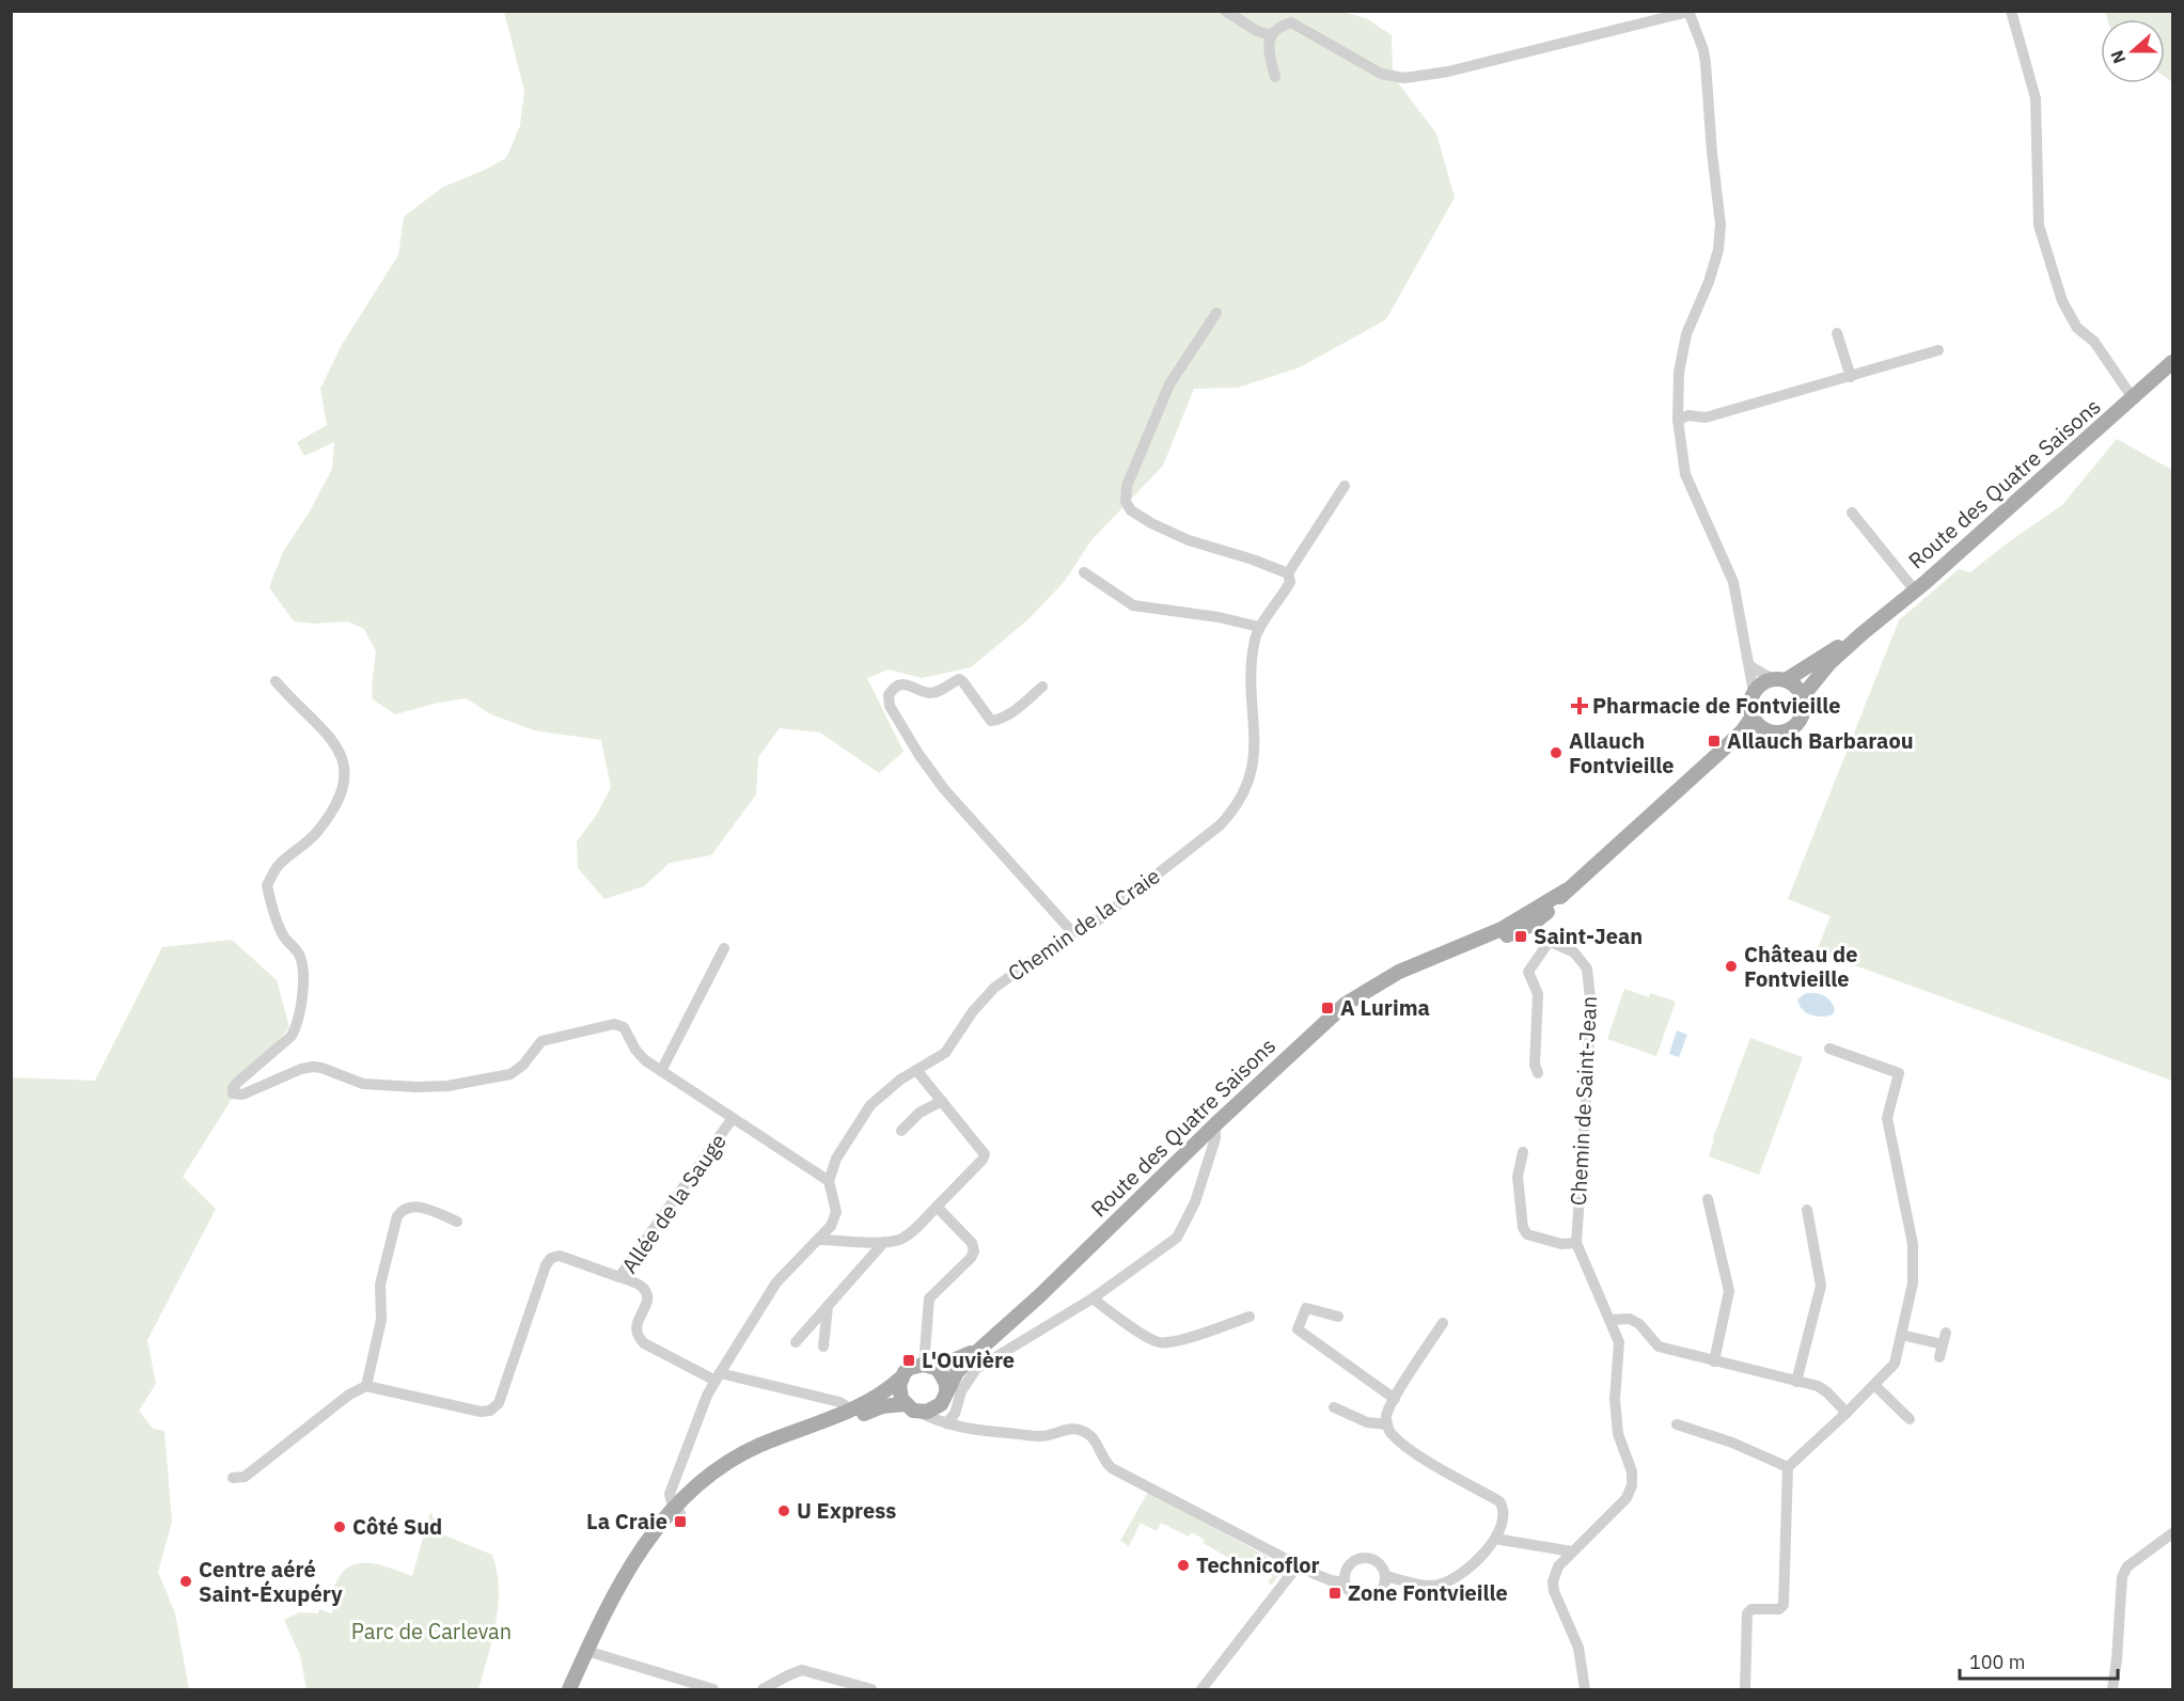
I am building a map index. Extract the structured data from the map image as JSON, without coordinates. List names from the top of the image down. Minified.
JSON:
{"streets":{"main road":["Route des Quatre Saisons"],"street":["Chemin de la Craie","Chemin de Saint-Jean","Allée de la Sauge"]},"crossings":[["Route des Quatre Saisons","Chemin de Saint-Jean"]],"parks":["Parc de Carlevan"],"places":{"health":["Pharmacie de Fontvieille"],"transit":["Allauch Barbaraou","Saint-Jean","A Lurima","L'Ouvière","La Craie","Zone Fontvieille"],"other":["Allauch Fontvieille","Château de Fontvieille","U Express","Côté Sud","Technicoflor","Centre aéré Saint-Éxupéry"]},"scale_bar":"100 m","north":"left"}
